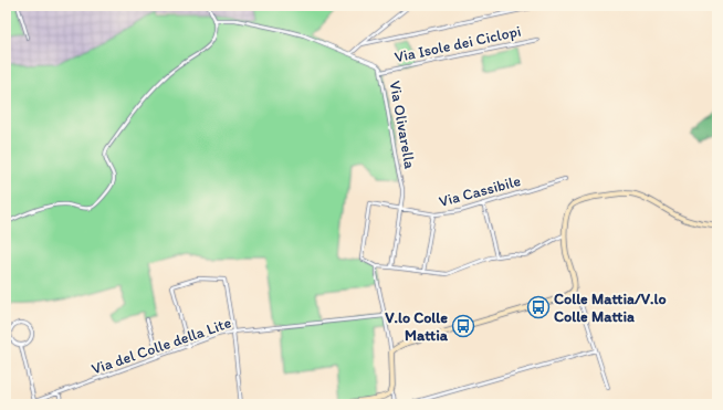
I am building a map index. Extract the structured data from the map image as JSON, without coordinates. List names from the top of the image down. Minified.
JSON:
{"streets":{"street":["Via Isole dei Ciclopi","Via Olivarella","Via Cassibile","Via del Colle della Lite"]},"crossings":[["Via Isole dei Ciclopi","Via Olivarella"],["Via Olivarella","Via Cassibile"]],"places":{"bus stop":["Colle Mattia/V.lo Colle Mattia","V.lo Colle Mattia"]}}
